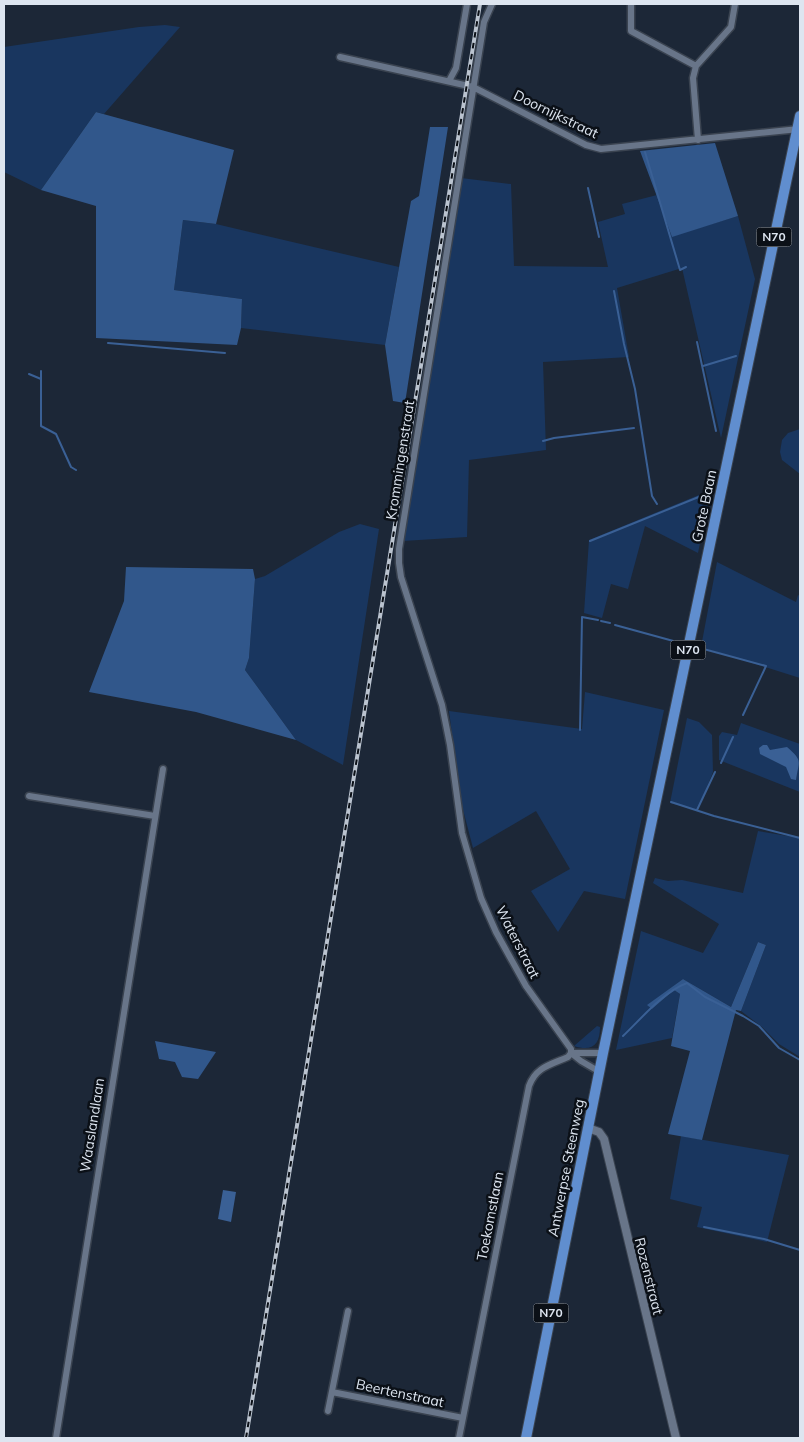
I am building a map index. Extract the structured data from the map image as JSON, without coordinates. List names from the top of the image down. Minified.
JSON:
{"streets":{"main road":["N70","Grote Baan","Antwerpse Steenweg"],"street":["Doornijkstraat","Krommingenstraat","Waterstraat","Waaslandlaan","Toekomstlaan","Rozenstraat","Beertenstraat"]},"crossings":[["Doornijkstraat","Krommingenstraat"],["Doornijkstraat","Grote Baan"],["Krommingenstraat","Waterstraat"],["Grote Baan","Antwerpse Steenweg"],["Waterstraat","Toekomstlaan"],["Antwerpse Steenweg","Rozenstraat"],["Toekomstlaan","Beertenstraat"]]}
